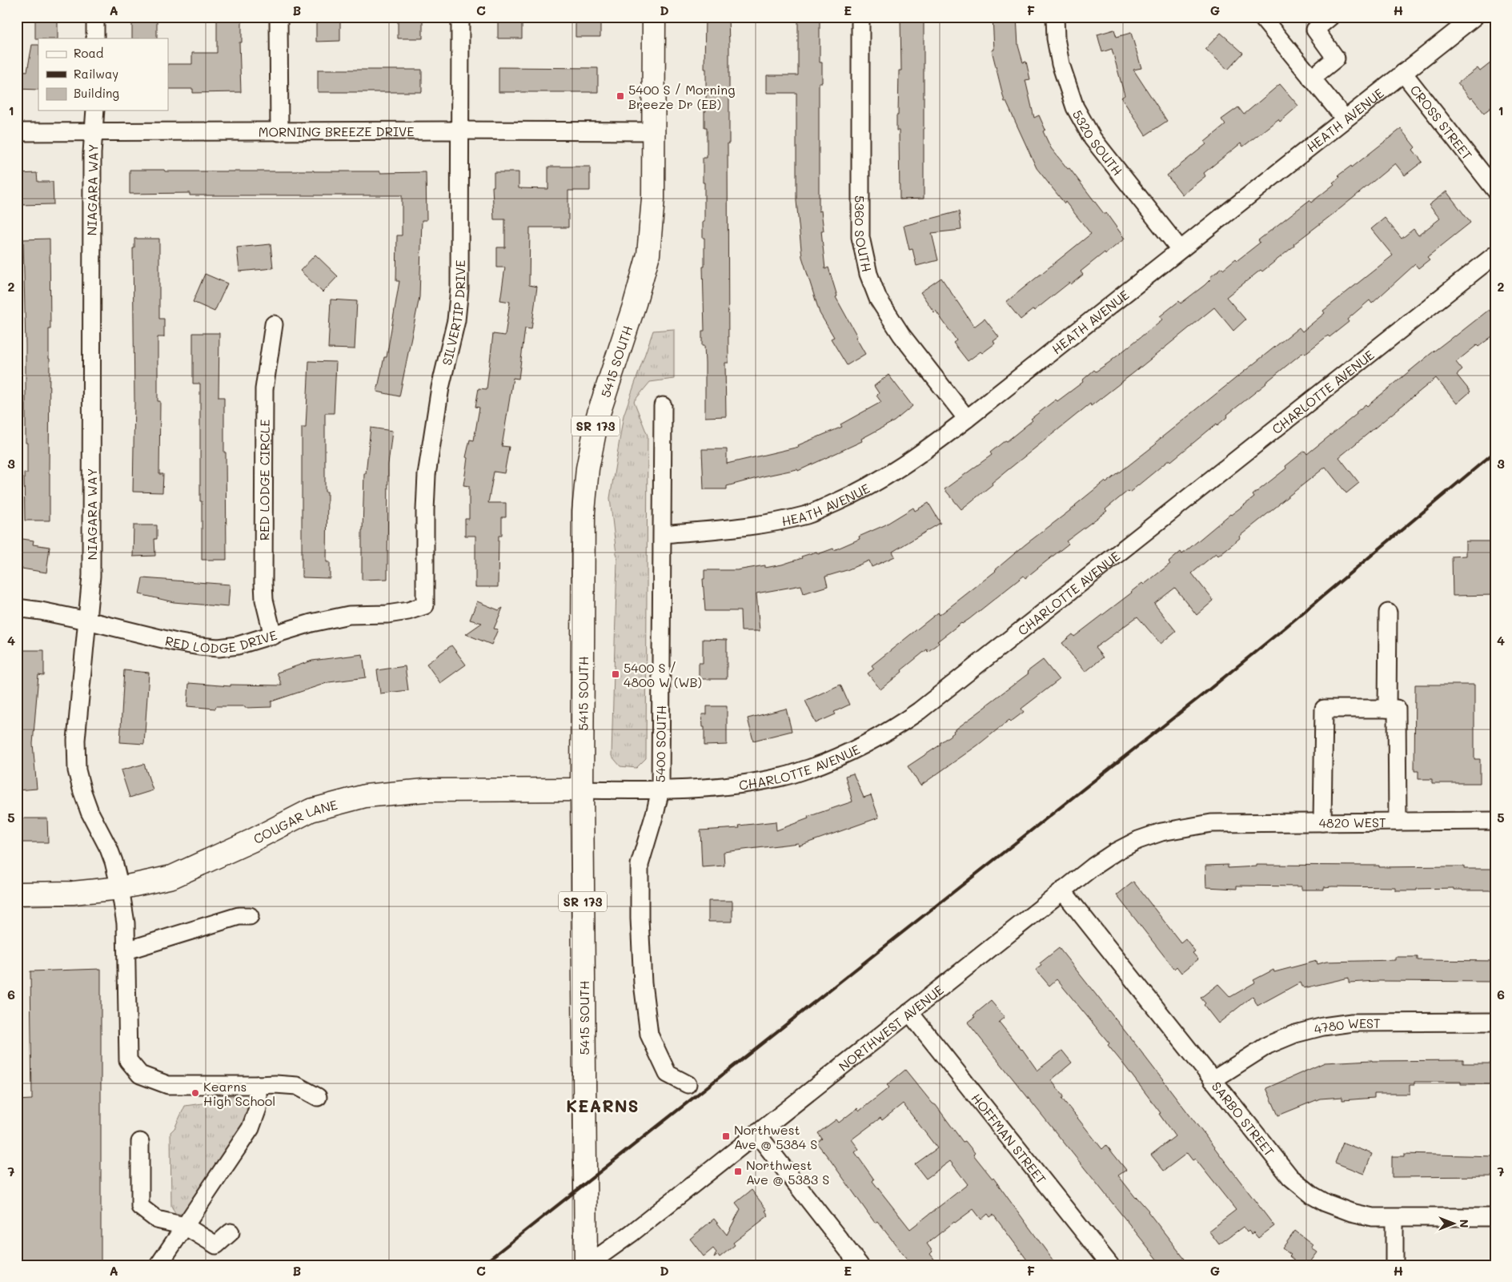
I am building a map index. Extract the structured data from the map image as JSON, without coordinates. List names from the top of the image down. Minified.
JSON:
{"streets":{"main road":["5415 SOUTH","SR 173","COUGAR LANE"],"street":["HEATH AVENUE","CROSS STREET","MORNING BREEZE DRIVE","5320 SOUTH","NIAGARA WAY","5360 SOUTH","SILVERTIP DRIVE","CHARLOTTE AVENUE","RED LODGE CIRCLE","RED LODGE DRIVE","5400 SOUTH","4820 WEST","4780 WEST","NORTHWEST AVENUE","SARBO STREET","HOFFMAN STREET"]},"crossings":[["HEATH AVENUE","CROSS STREET"],["HEATH AVENUE","5320 SOUTH"],["HEATH AVENUE","5360 SOUTH"],["HEATH AVENUE","5400 SOUTH"],["MORNING BREEZE DRIVE","NIAGARA WAY"],["MORNING BREEZE DRIVE","SILVERTIP DRIVE"],["MORNING BREEZE DRIVE","5415 SOUTH"],["MORNING BREEZE DRIVE","SR 173"],["NIAGARA WAY","RED LODGE DRIVE"],["NIAGARA WAY","COUGAR LANE"],["SILVERTIP DRIVE","RED LODGE DRIVE"],["5415 SOUTH","CHARLOTTE AVENUE"],["5415 SOUTH","SR 173"],["5415 SOUTH","COUGAR LANE"],["5415 SOUTH","NORTHWEST AVENUE"],["CHARLOTTE AVENUE","5400 SOUTH"],["CHARLOTTE AVENUE","COUGAR LANE"],["RED LODGE CIRCLE","RED LODGE DRIVE"],["4820 WEST","NORTHWEST AVENUE"],["4780 WEST","SARBO STREET"],["NORTHWEST AVENUE","SARBO STREET"],["NORTHWEST AVENUE","HOFFMAN STREET"]],"districts":["KEARNS"],"places":{"transit":["5400 S / Morning Breeze Dr (EB)","5400 S / 4800 W (WB)","Northwest Ave @ 5384 S","Northwest Ave @ 5383 S"],"other":["Kearns High School"]},"legend":["Road","Railway","Building"],"north":"right","grid":{"columns":["A","B","C","D","E","F","G","H"],"rows":["1","2","3","4","5","6","7"]}}
